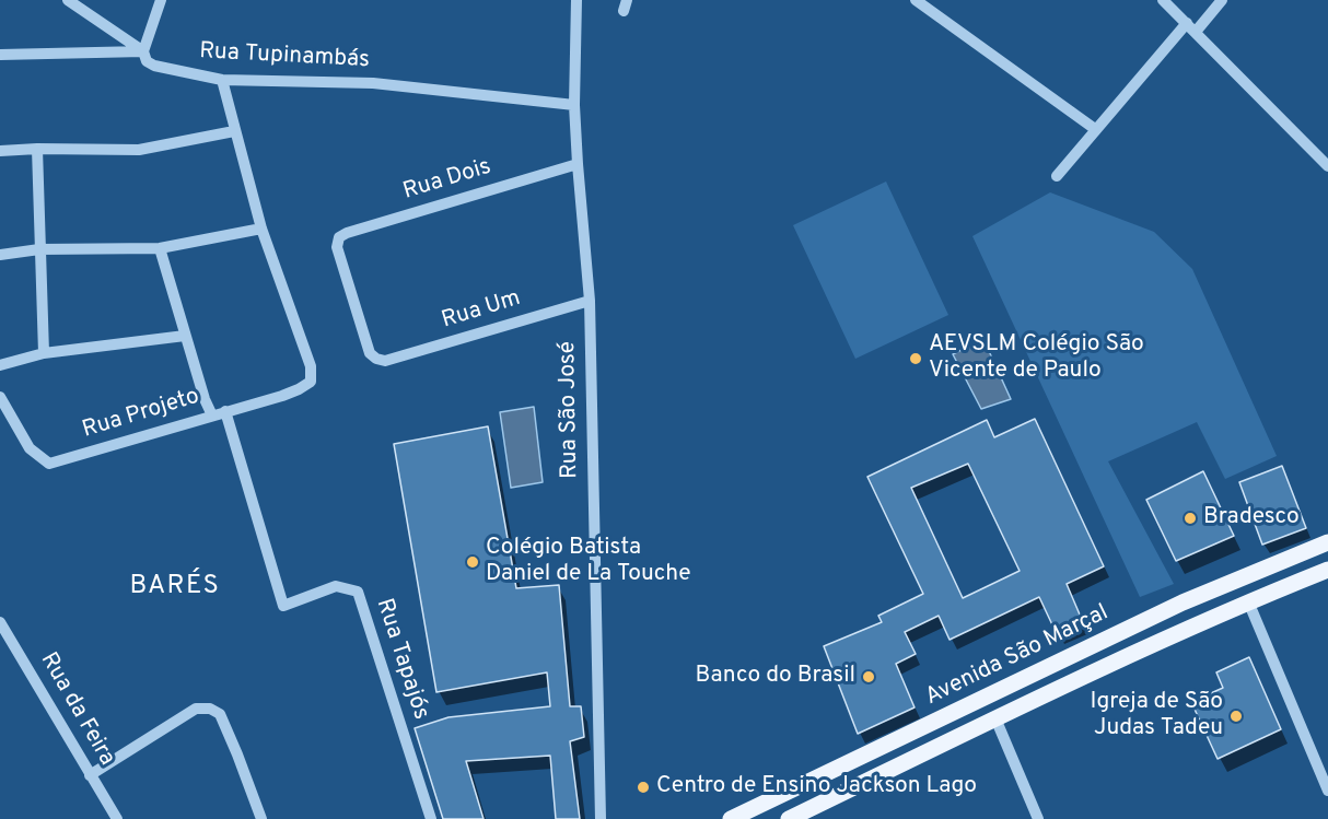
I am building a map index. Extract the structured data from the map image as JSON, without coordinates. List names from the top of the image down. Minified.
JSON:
{"streets":{"main road":["Avenida São Marçal"],"street":["Rua Tupinambás","Rua Dois","Rua Um","Rua São José","Rua Projeto","Rua Tapajós","Rua da Feira"]},"crossings":[["Rua Tupinambás","Rua São José"],["Rua Dois","Rua Um"],["Rua Dois","Rua São José"],["Rua Um","Rua São José"],["Rua Projeto","Rua Tapajós"]],"districts":["BARÉS"],"places":["AEVSLM Colégio São Vicente de Paulo","Bradesco","Colégio Batista Daniel de La Touche","Banco do Brasil","Igreja de São Judas Tadeu","Centro de Ensino Jackson Lago"]}
